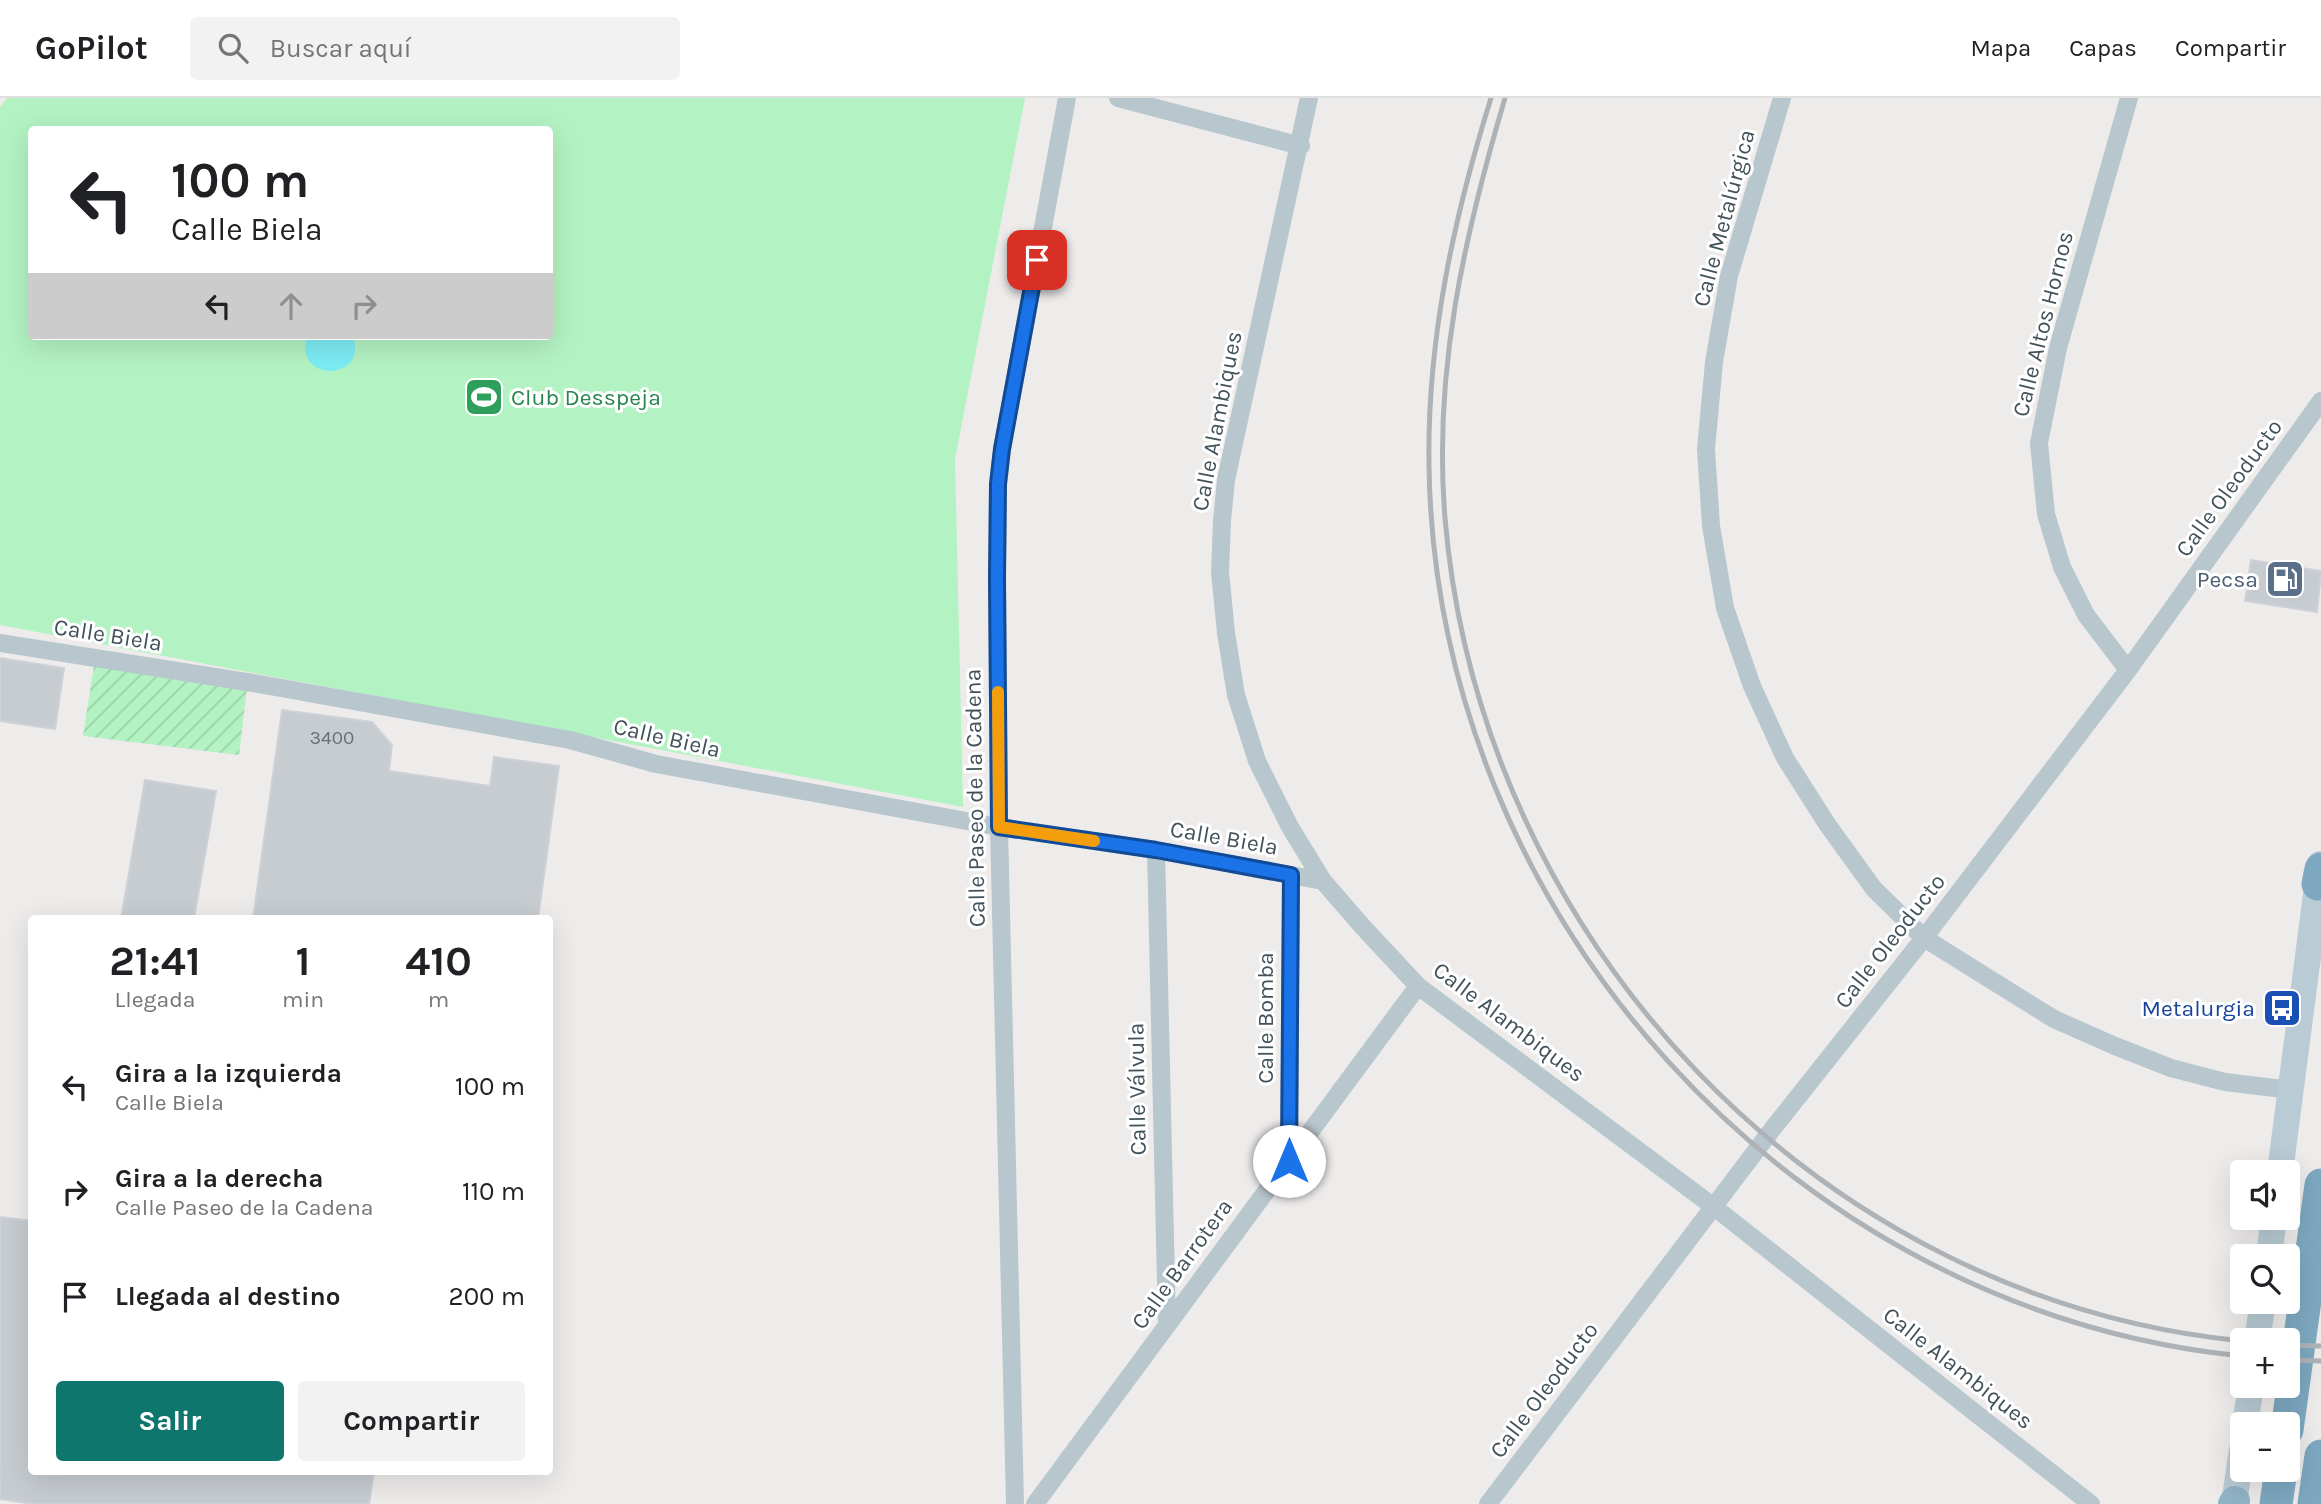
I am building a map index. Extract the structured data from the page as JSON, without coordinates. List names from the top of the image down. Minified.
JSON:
{"streets":{"street":["Calle Metalúrgica","Calle Altos Hornos","Calle Alambiques","Calle Oleoducto","Calle Biela","Calle Paseo de la Cadena","Calle Bomba","Calle Válvula","Calle Barrotera"]},"crossings":[["Calle Metalúrgica","Calle Oleoducto"],["Calle Altos Hornos","Calle Oleoducto"],["Calle Alambiques","Calle Oleoducto"],["Calle Alambiques","Calle Biela"],["Calle Alambiques","Calle Barrotera"],["Calle Biela","Calle Paseo de la Cadena"],["Calle Biela","Calle Bomba"],["Calle Biela","Calle Válvula"],["Calle Bomba","Calle Barrotera"],["Calle Válvula","Calle Barrotera"]],"places":{"sports":["Club Desspeja"],"fuel station":["Pecsa"],"bus stop":["Metalurgia"]},"house_numbers":["3400"],"page":{"header":"GoPilot","search":"Buscar aquí","nav":["Mapa","Capas","Compartir"],"turn":["100 m","Calle Biela"],"eta":["21:41","Llegada","1","min","410","m"],"list":[{"name":"Gira a la izquierda","note":"Calle Biela","value":"100 m"},{"name":"Gira a la derecha","note":"Calle Paseo de la Cadena","value":"110 m"},{"name":"Llegada al destino","value":"200 m"}],"map_buttons":["+","−"],"buttons":["Salir","Compartir"]}}
